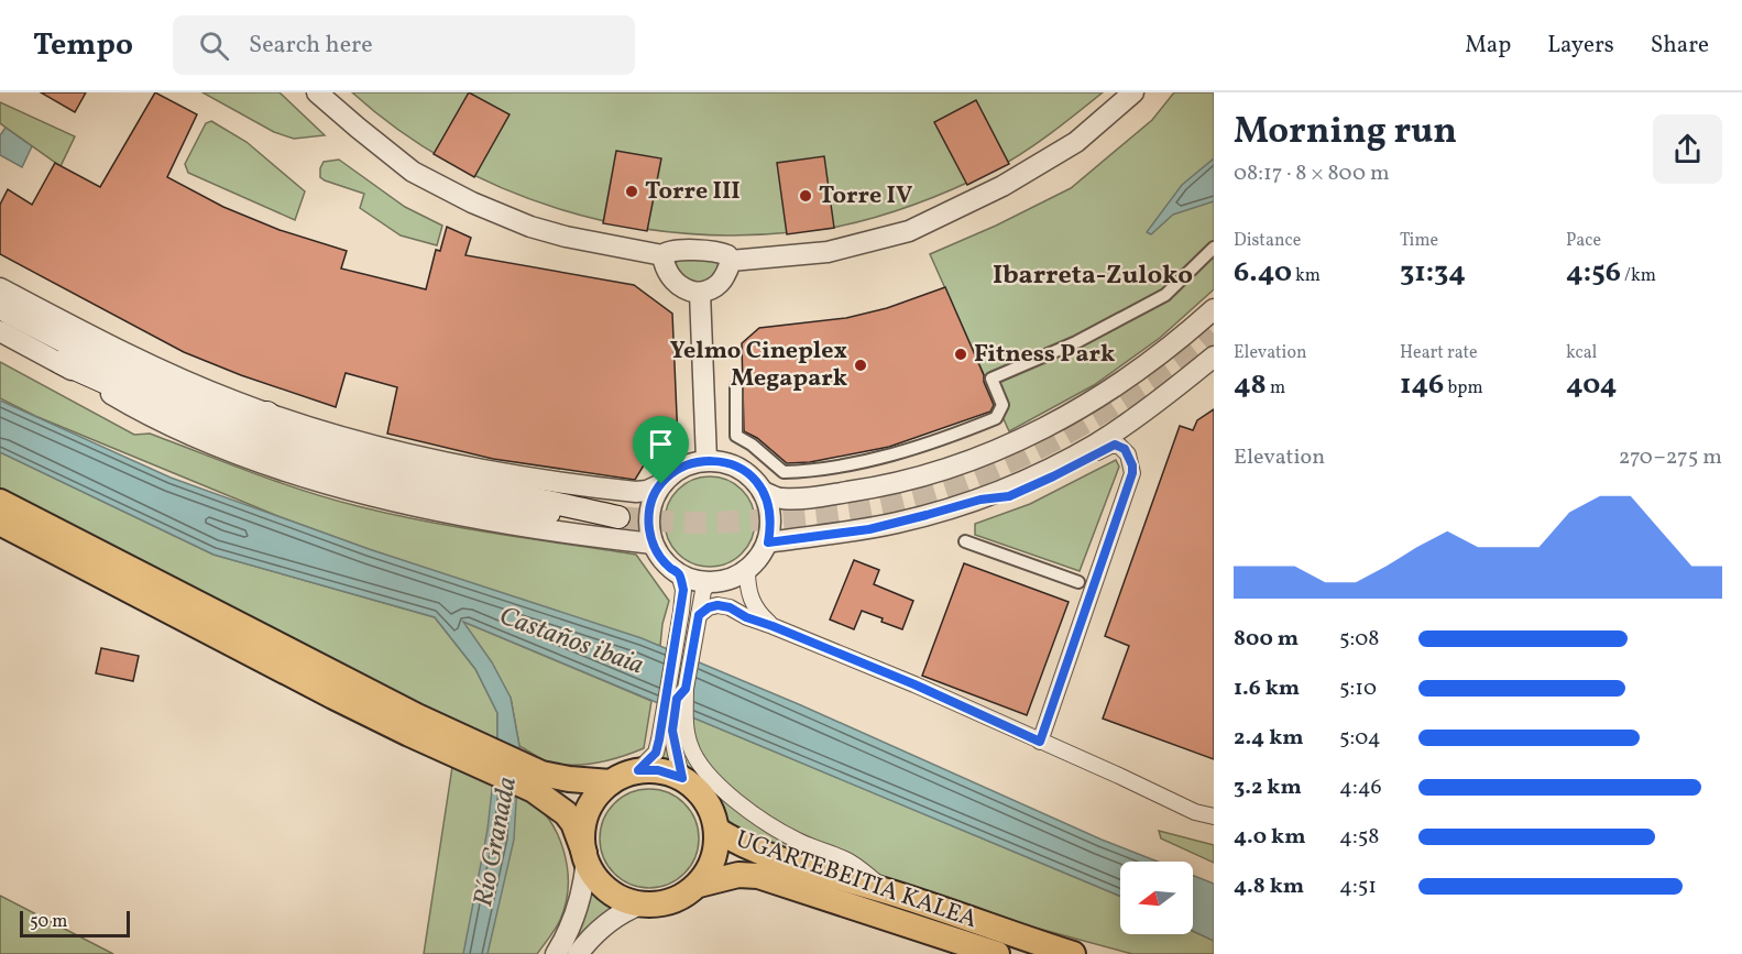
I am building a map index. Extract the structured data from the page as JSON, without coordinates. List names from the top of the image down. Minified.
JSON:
{"streets":{"main road":["UGARTEBEITIA KALEA"]},"districts":["Ibarreta-Zuloko"],"water":["Castaños ibaia","Río Granada"],"places":["Torre III","Torre IV","Fitness Park","Yelmo Cineplex Megapark"],"scale_bar":"50 m","north":"left","page":{"header":"Tempo","search":"Search here","nav":["Map","Layers","Share"],"heading":["Morning run","08:17 · 8 × 800 m"],"stats":[["Distance","6.40 km"],["Time","31:34"],["Pace","4:56 /km"],["Elevation","48 m"],["Heart rate","146 bpm"],["kcal","404"]],"chart":["Elevation","270–275 m"],"list":[{"name":"800 m","note":"5:08"},{"name":"1.6 km","note":"5:10"},{"name":"2.4 km","note":"5:04"},{"name":"3.2 km","note":"4:46"},{"name":"4.0 km","note":"4:58"},{"name":"4.8 km","note":"4:51"}],"scale":"50 m"}}
